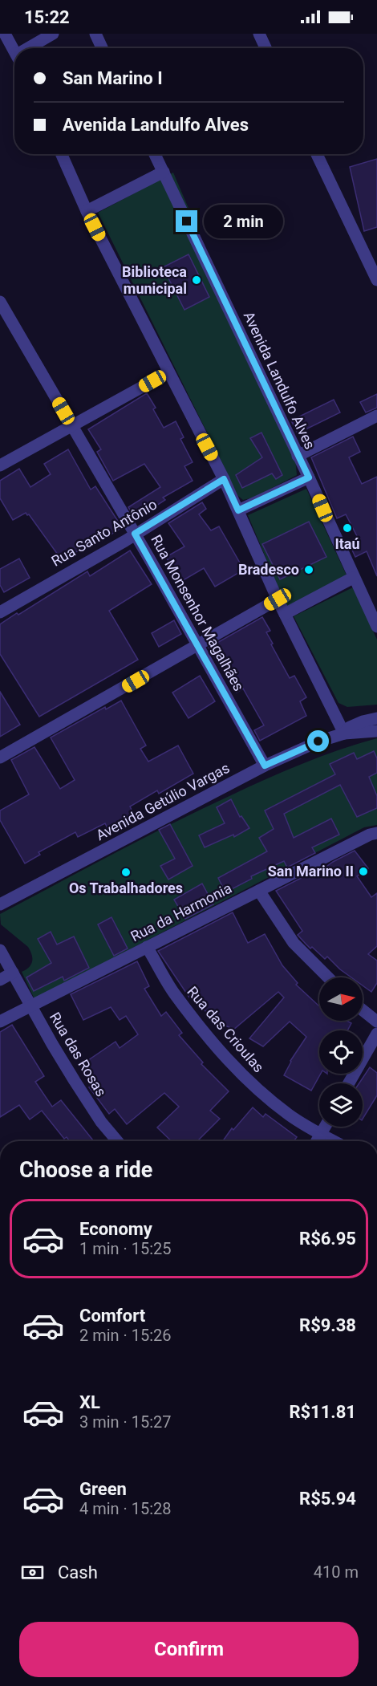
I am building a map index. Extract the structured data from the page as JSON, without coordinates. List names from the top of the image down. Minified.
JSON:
{"streets":{"street":["Avenida Landulfo Alves","Rua Santo Antônio","Rua Monsenhor Magalhães","Avenida Getúlio Vargas","Rua da Harmonia","Rua das Crioulas","Rua das Rosas"]},"crossings":[["Rua Santo Antônio","Rua Monsenhor Magalhães"],["Rua Monsenhor Magalhães","Avenida Getúlio Vargas"],["Rua da Harmonia","Rua das Crioulas"],["Rua da Harmonia","Rua das Rosas"]],"places":["Biblioteca municipal","Itaú","Bradesco","San Marino II","Os Trabalhadores"],"north":"right","page":{"status":"15:22","banner":["San Marino I","Avenida Landulfo Alves"],"bubble":"2 min","heading":"Choose a ride","list":[{"name":"Economy","note":"1 min · 15:25","value":"R$6.95"},{"name":"Comfort","note":"2 min · 15:26","value":"R$9.38"},{"name":"XL","note":"3 min · 15:27","value":"R$11.81"},{"name":"Green","note":"4 min · 15:28","value":"R$5.94"}],"pay":["Cash","410 m"],"buttons":"Confirm"}}
